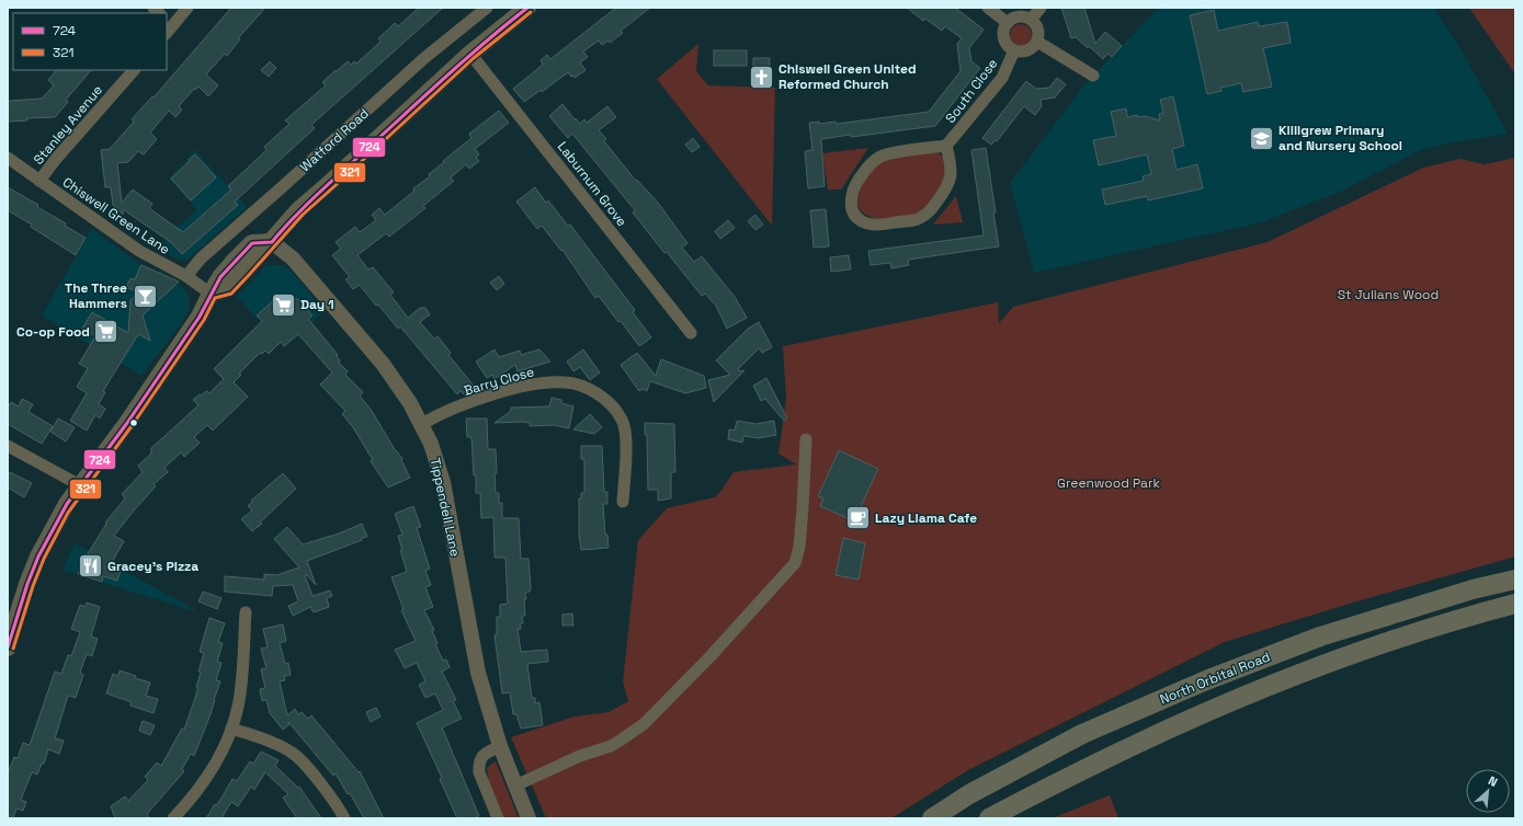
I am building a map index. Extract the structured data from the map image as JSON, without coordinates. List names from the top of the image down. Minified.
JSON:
{"streets":{"highway":["North Orbital Road"],"street":["South Close","Stanley Avenue","Watford Road","Laburnum Grove","Chiswell Green Lane","Barry Close","Tippendell Lane"]},"crossings":[["Stanley Avenue","Chiswell Green Lane"],["Watford Road","Chiswell Green Lane"],["Barry Close","Tippendell Lane"]],"parks":["St Julians Wood","Greenwood Park"],"places":{"church":["Chiswell Green United Reformed Church"],"school or university":["Killigrew Primary and Nursery School"],"bar":["The Three Hammers"],"supermarket":["Day 1","Co-op Food"],"cafe":["Lazy Llama Cafe"],"restaurant":["Gracey's Pizza"]},"lines":["transit line 724","transit line 321"],"legend":["724","321"],"north":"top right"}
